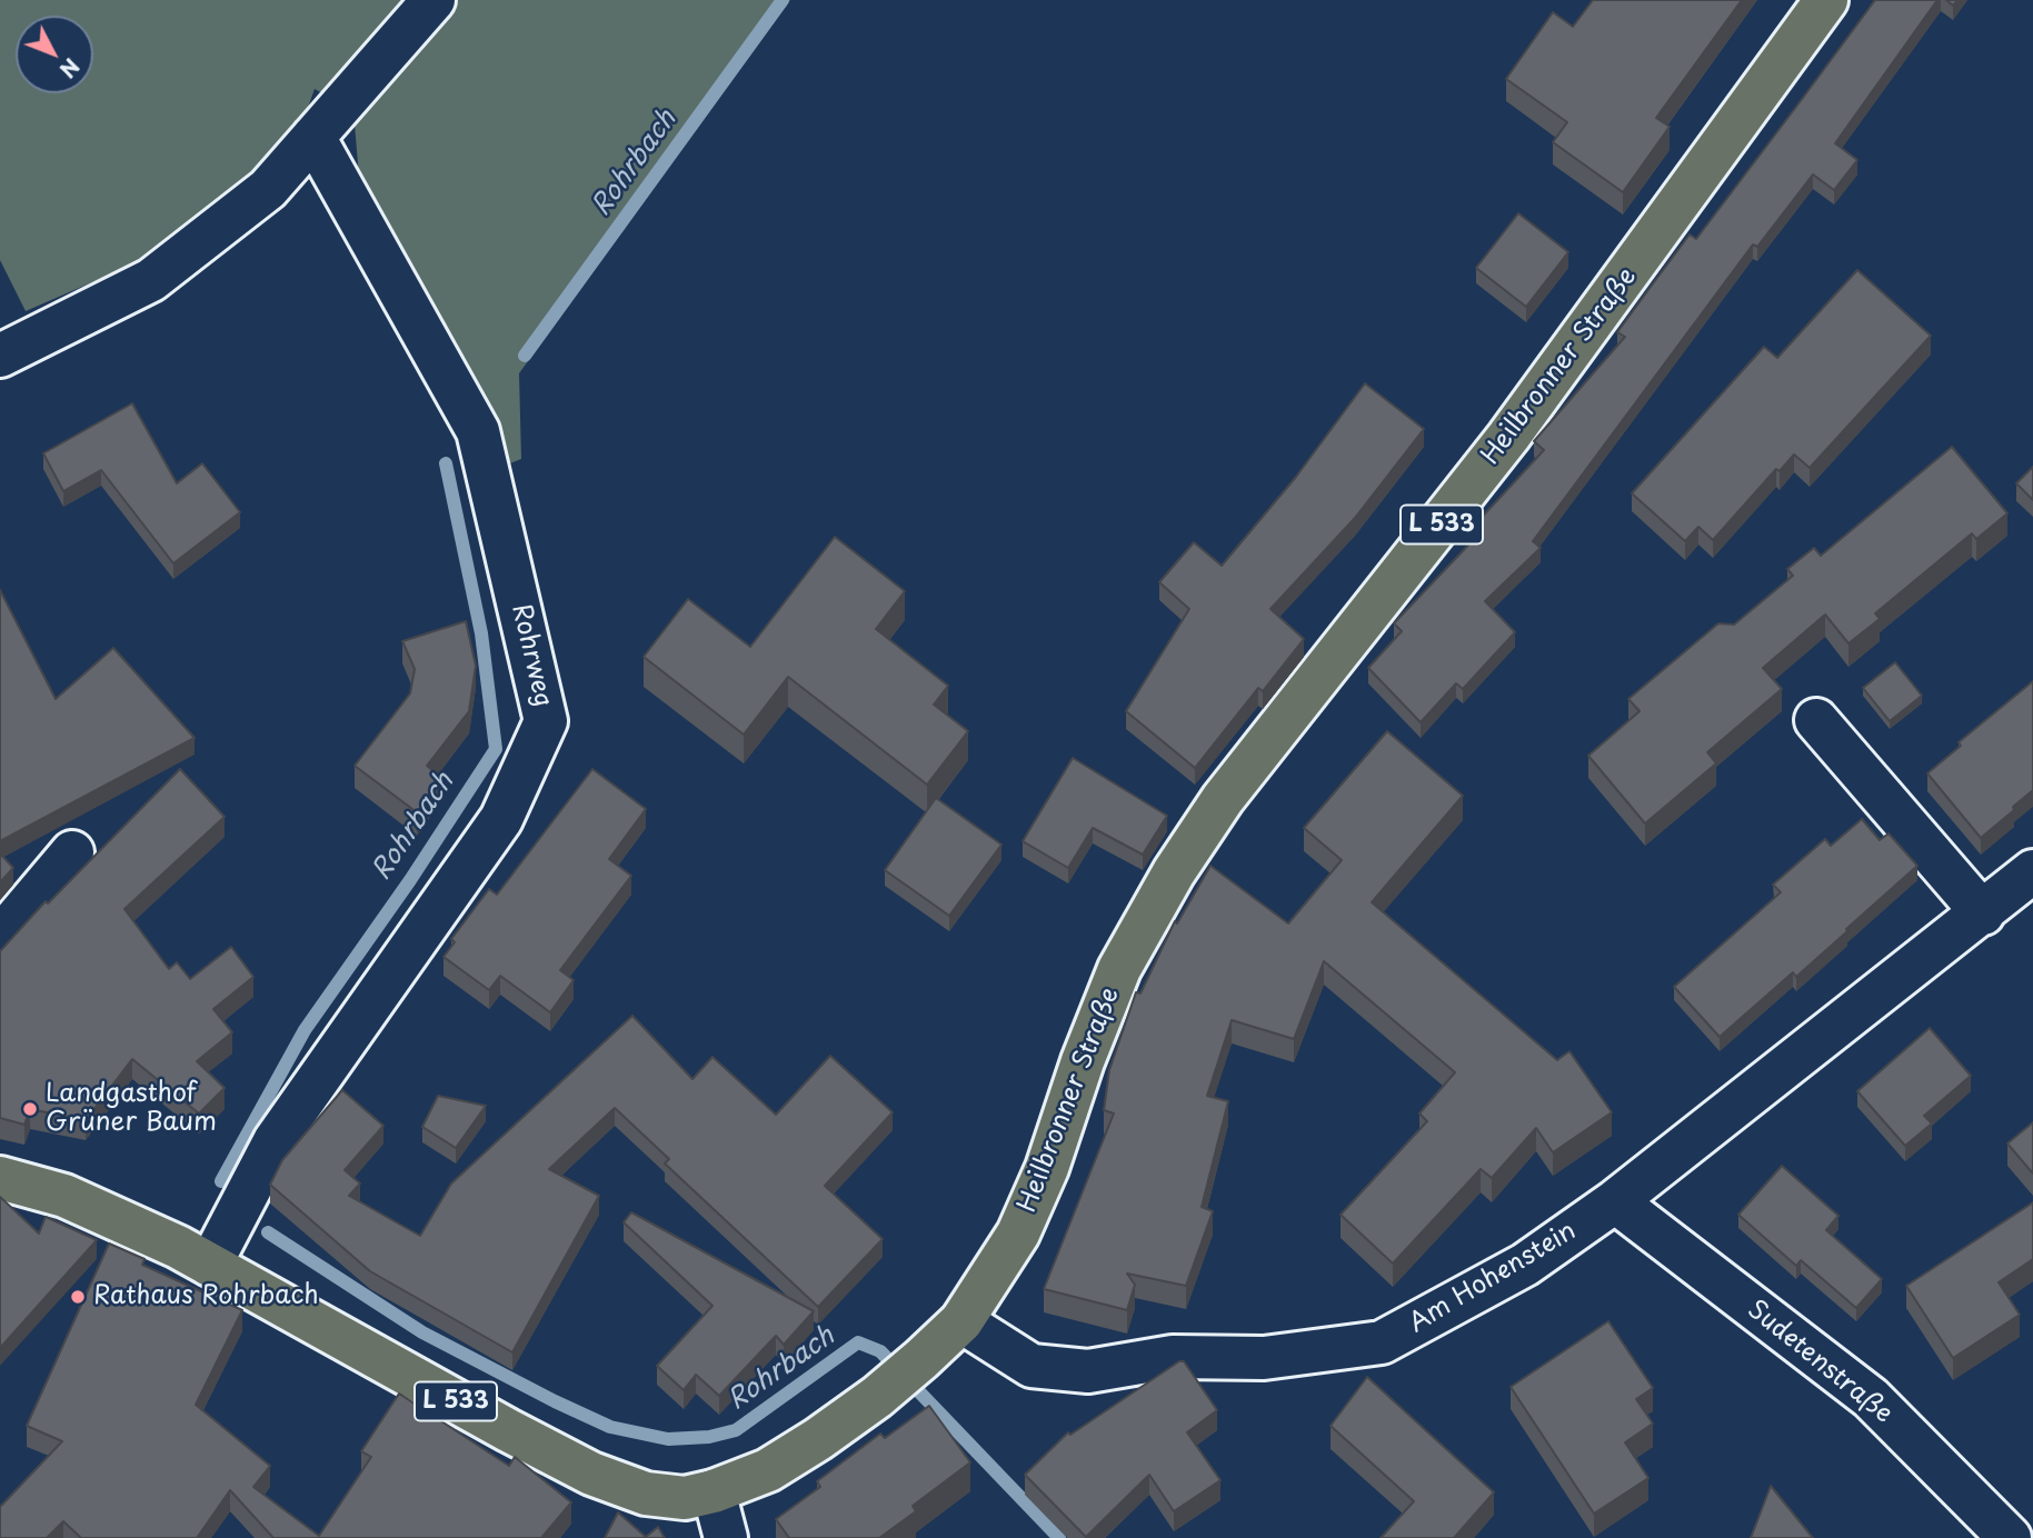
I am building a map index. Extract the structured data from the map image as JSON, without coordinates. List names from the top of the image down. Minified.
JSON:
{"streets":{"main road":["Heilbronner Straße","L 533"],"street":["Rohrweg","Am Hohenstein","Sudetenstraße"]},"crossings":[["Heilbronner Straße","Rohrweg"],["Heilbronner Straße","Am Hohenstein"],["Am Hohenstein","Sudetenstraße"]],"water":["Rohrbach"],"places":["Landgasthof Grüner Baum","Rathaus Rohrbach"],"north":"bottom right"}
